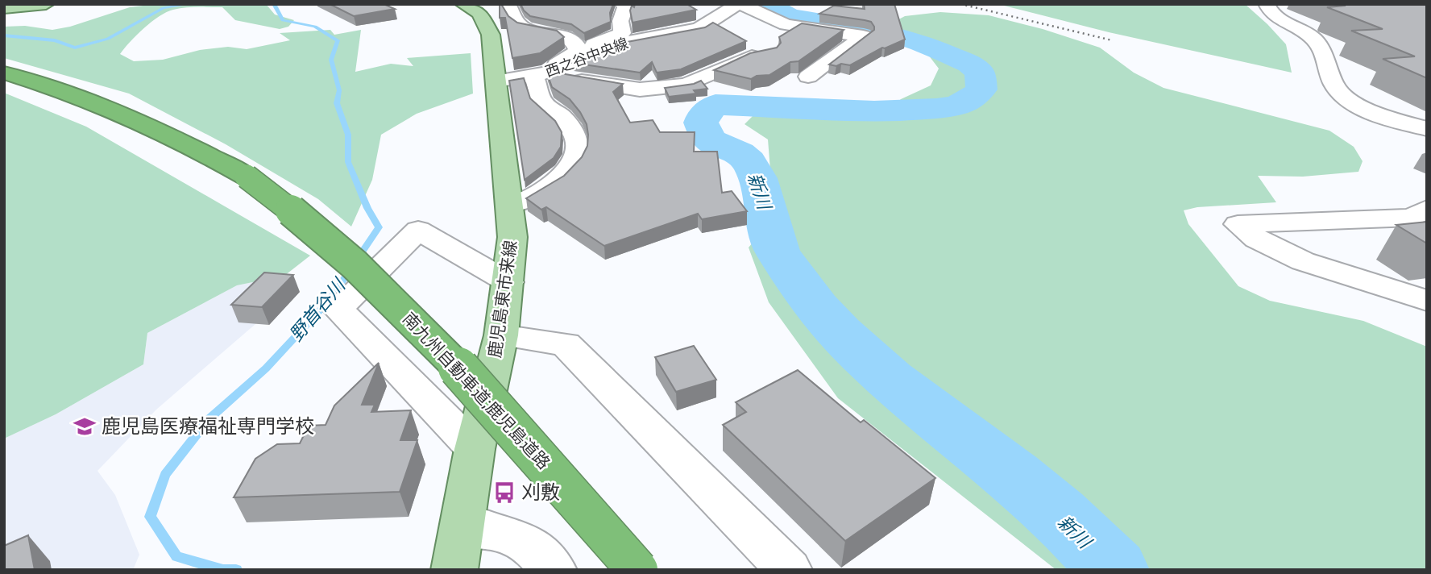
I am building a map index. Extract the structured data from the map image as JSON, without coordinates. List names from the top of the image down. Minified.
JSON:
{"streets":{"highway":["南九州自動車道;鹿児島道路"],"main road":["鹿児島東市来線"],"street":["西之谷中央線"]},"crossings":[["西之谷中央線","鹿児島東市来線"]],"water":["新川","野首谷川"],"places":{"school or university":["鹿児島医療福祉専門学校"],"bus stop":["刈敷"]}}
